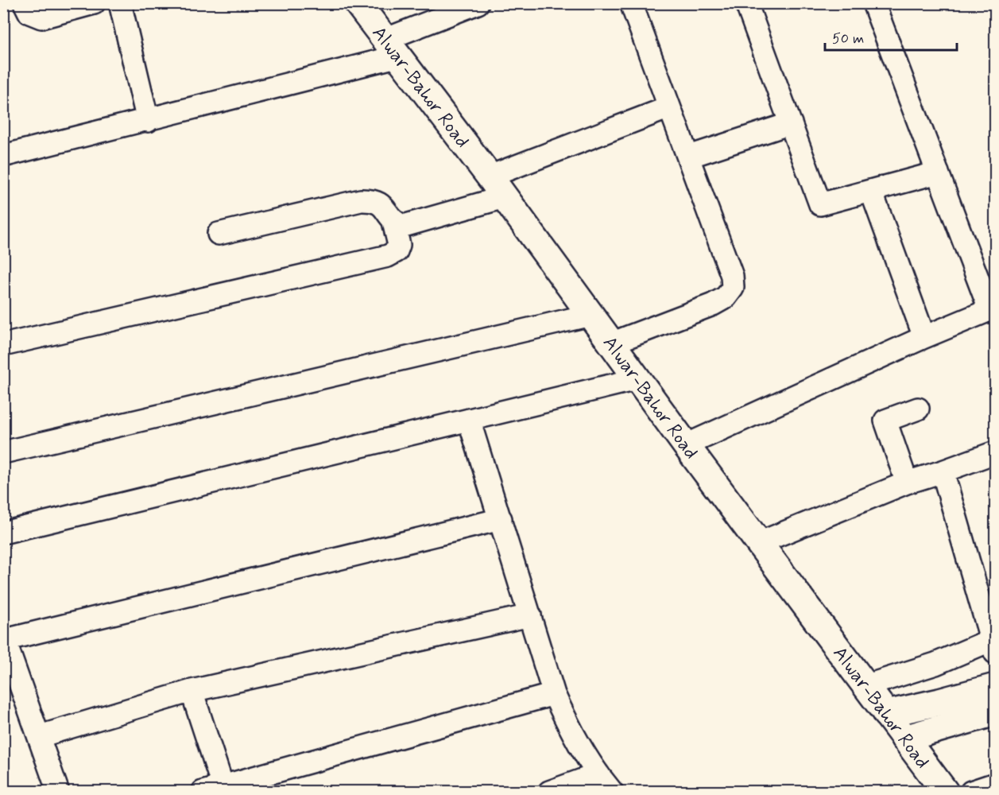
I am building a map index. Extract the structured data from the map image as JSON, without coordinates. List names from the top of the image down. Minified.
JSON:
{"streets":{"main road":["Alwar-Bahor Road"]},"scale_bar":"50 m"}
